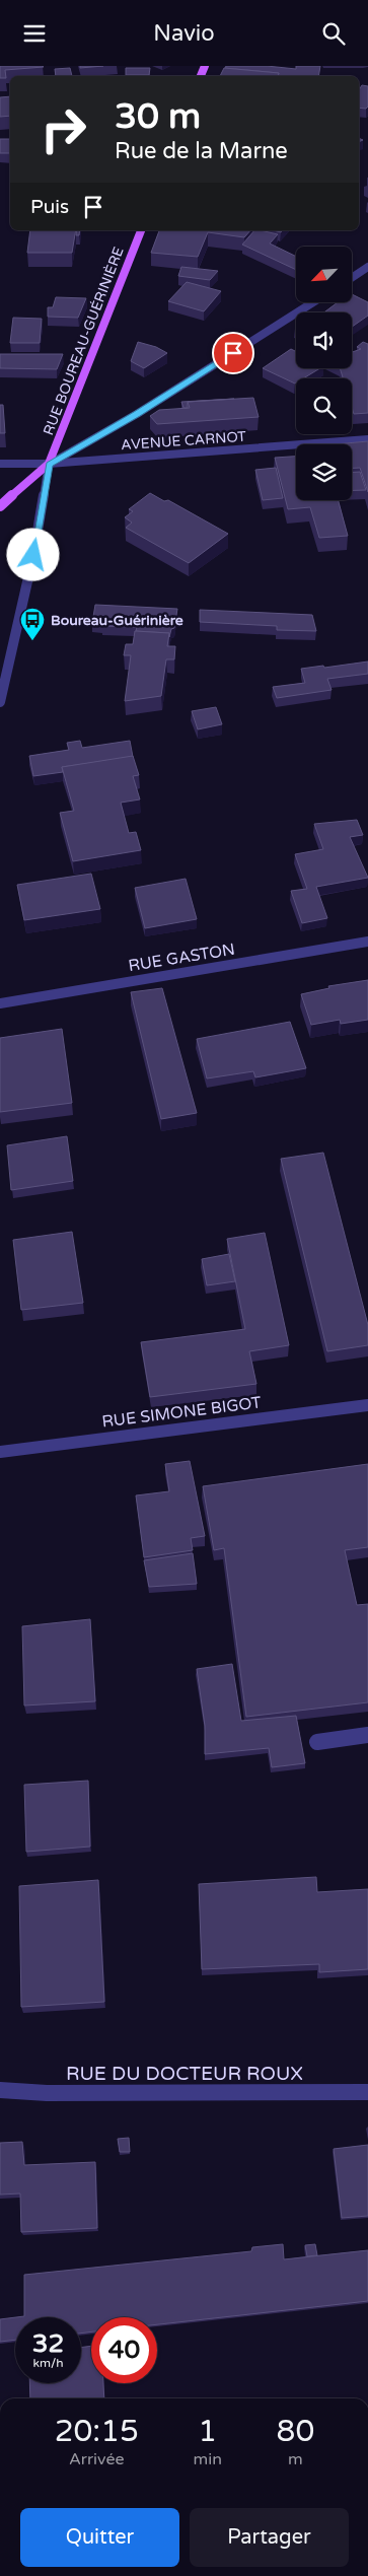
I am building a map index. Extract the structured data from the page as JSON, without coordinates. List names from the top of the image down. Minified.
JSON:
{"streets":{"main road":["RUE BOUREAU-GUÉRINIÈRE"],"street":["AVENUE CARNOT","RUE GASTON","RUE SIMONE BIGOT","RUE DU DOCTEUR ROUX"]},"crossings":[["RUE BOUREAU-GUÉRINIÈRE","AVENUE CARNOT"]],"places":{"bus stop":["Boureau-Guérinière"]},"north":"bottom left","page":{"header":"Navio","turn":["30 m","Rue de la Marne"],"then":"Puis","speed":"32 km/h","limit":"40","eta":["20:15","Arrivée","1","min","80","m"],"buttons":["Quitter","Partager"]}}
